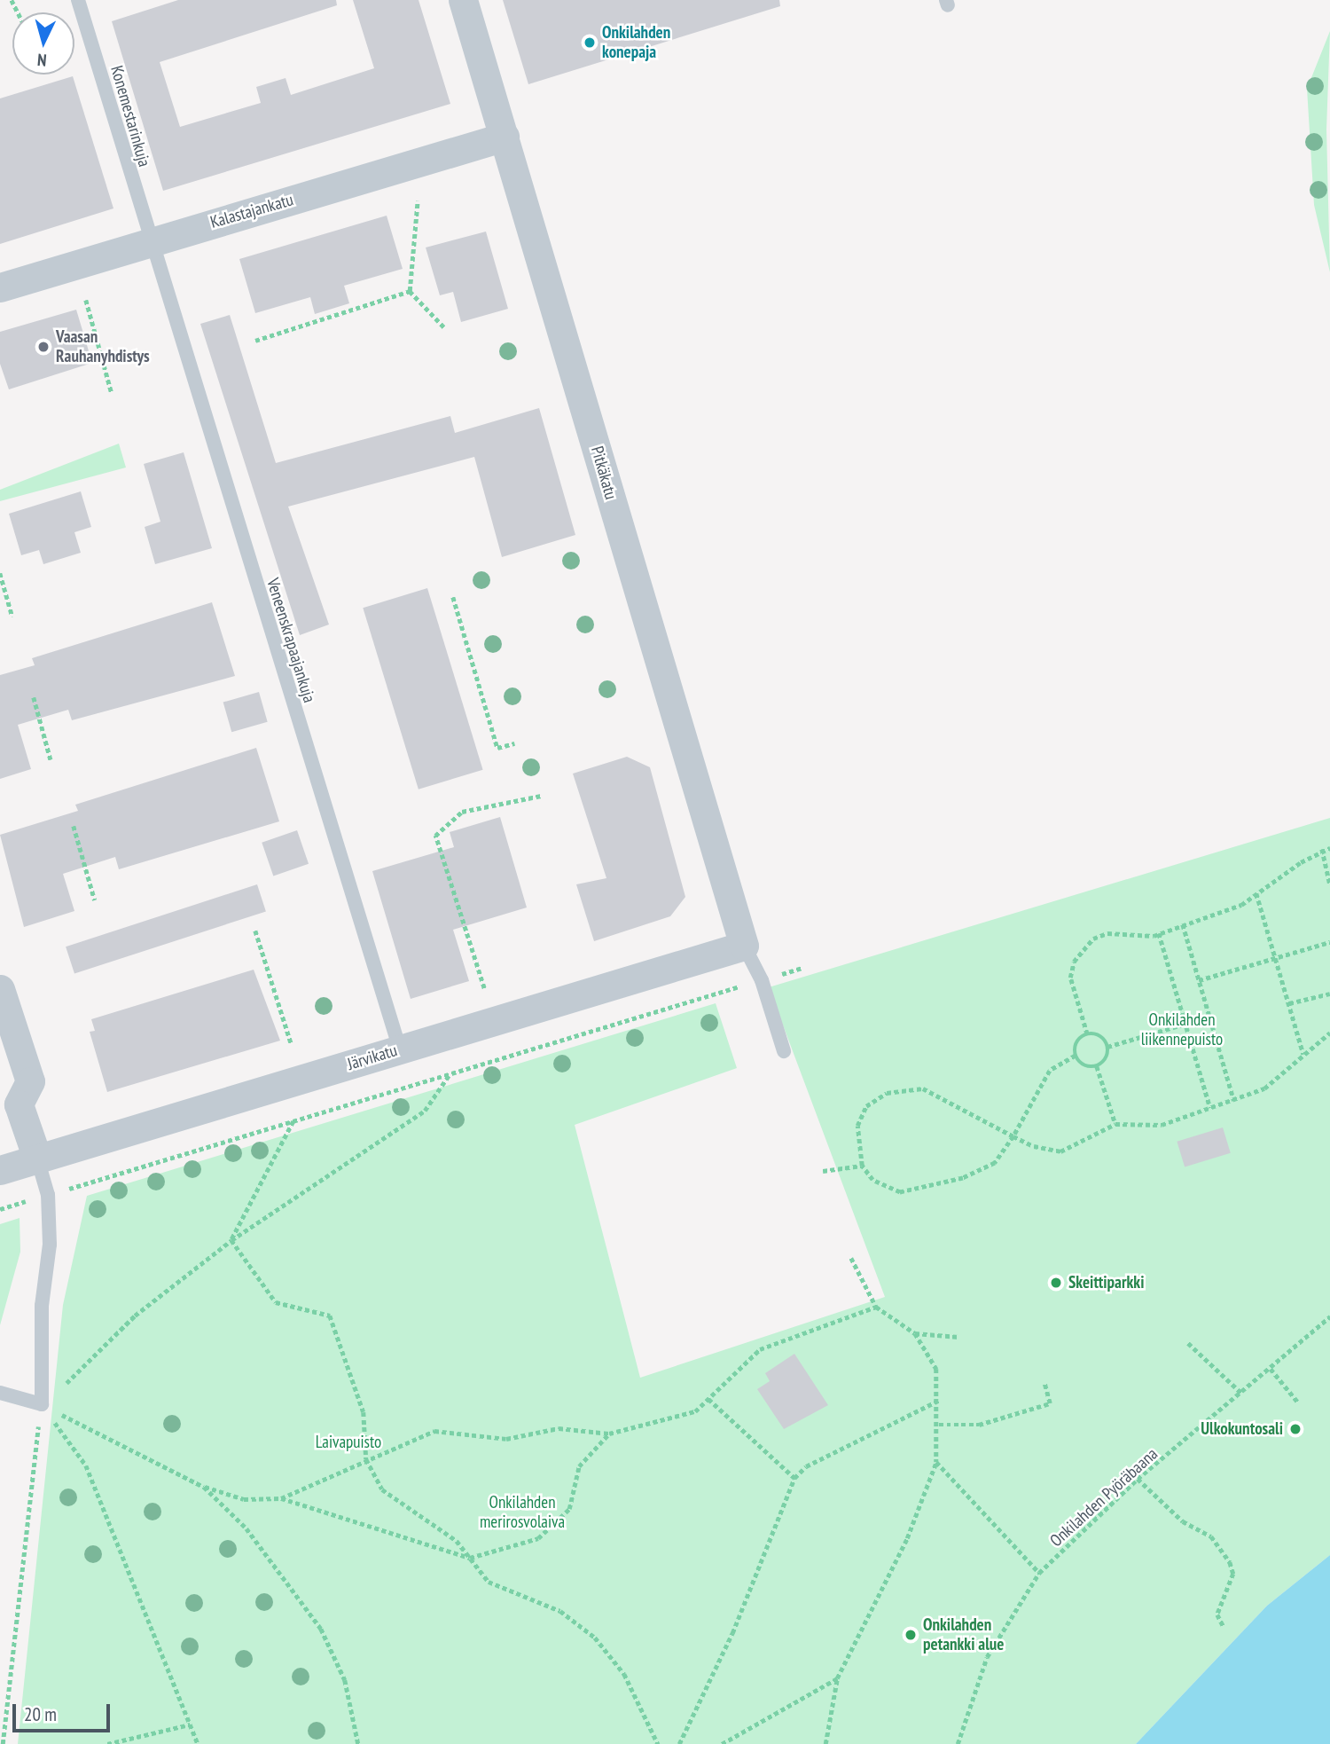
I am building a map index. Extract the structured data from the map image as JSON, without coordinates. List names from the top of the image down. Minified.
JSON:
{"streets":{"street":["Kalastajankatu","Pitkäkatu","Järvikatu"],"lane":["Konemestarinkuja","Veneenskrapaajankuja"],"path":["Onkilahden Pyöräbaana"]},"crossings":[["Konemestarinkuja","Kalastajankatu"],["Konemestarinkuja","Veneenskrapaajankuja"],["Kalastajankatu","Pitkäkatu"],["Kalastajankatu","Veneenskrapaajankuja"],["Pitkäkatu","Järvikatu"],["Veneenskrapaajankuja","Järvikatu"]],"parks":["Onkilahden liikennepuisto","Laivapuisto","Onkilahden merirosvolaiva"],"places":["Onkilahden konepaja","Vaasan Rauhanyhdistys","Skeittiparkki","Ulkokuntosali","Onkilahden petankki alue"],"scale_bar":"20 m","north":"bottom"}
